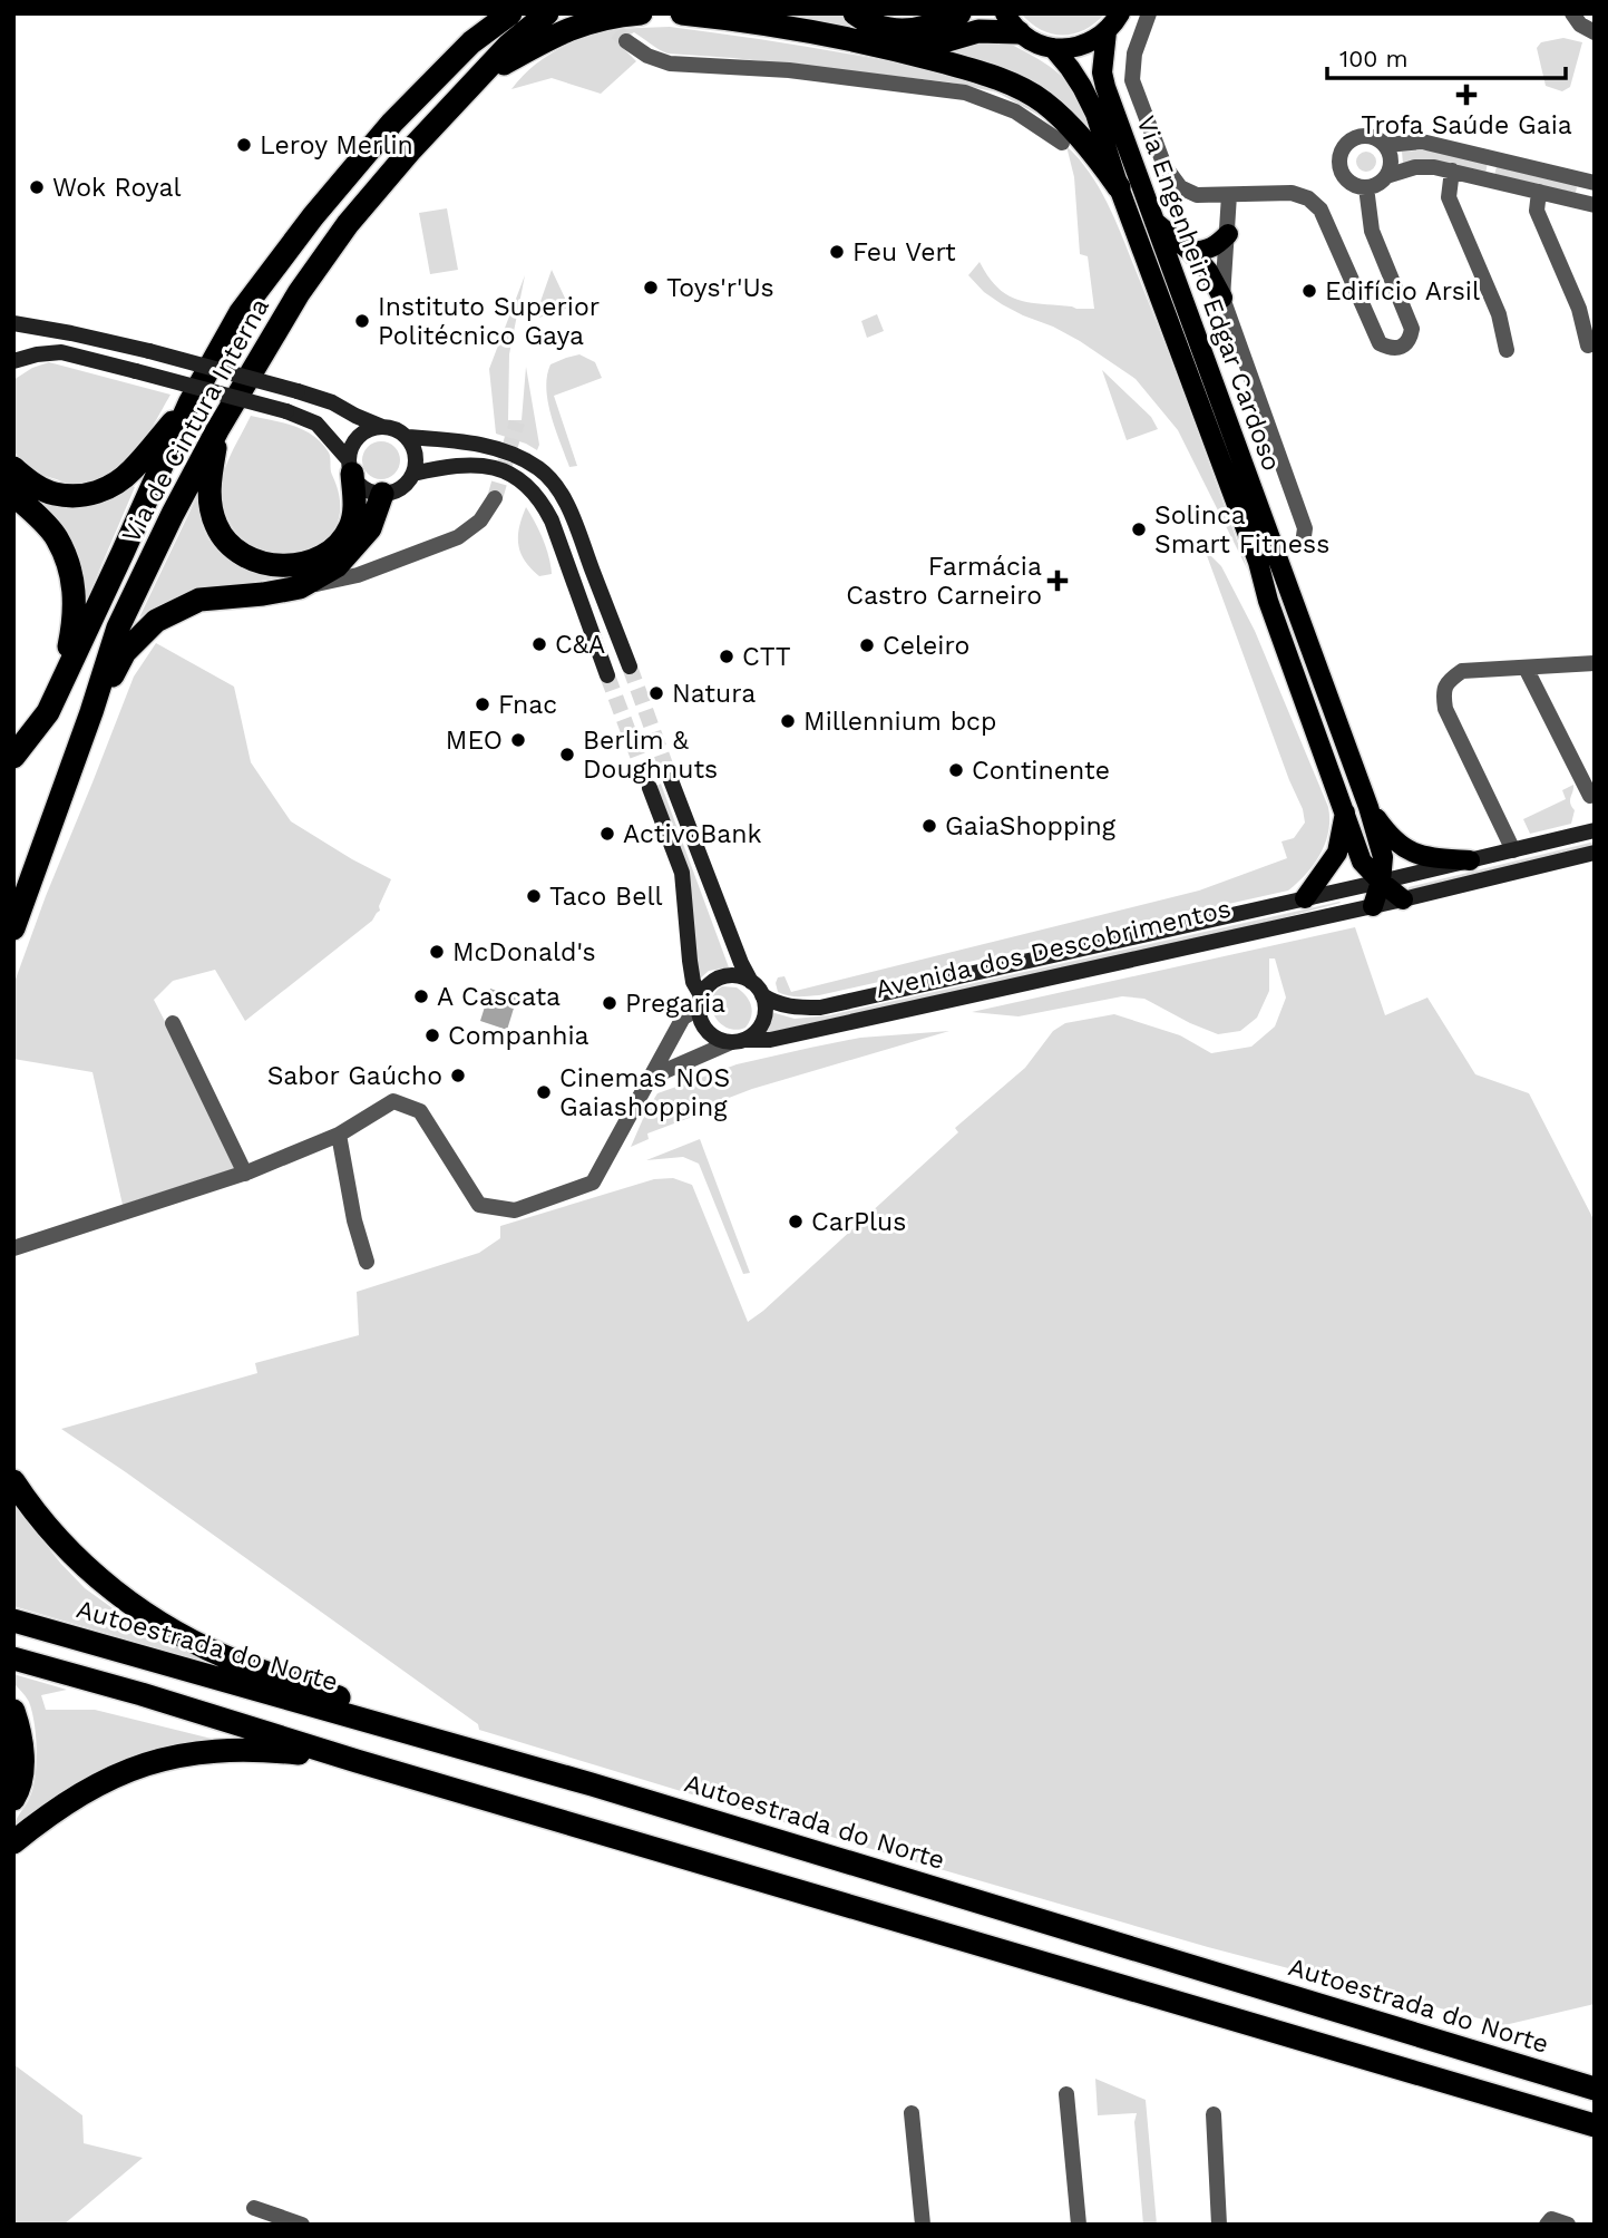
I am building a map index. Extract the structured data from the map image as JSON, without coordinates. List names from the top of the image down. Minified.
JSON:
{"streets":{"highway":["Via de Cintura Interna","Autoestrada do Norte"],"main road":["Via Engenheiro Edgar Cardoso","Avenida dos Descobrimentos"]},"crossings":[["Via Engenheiro Edgar Cardoso","Avenida dos Descobrimentos"]],"places":{"health":["Trofa Saúde Gaia","Farmácia Castro Carneiro"],"other":["Leroy Merlin","Wok Royal","Feu Vert","Toys'r'Us","Edifício Arsil","Instituto Superior Politécnico Gaya","Solinca Smart Fitness","C&A","Celeiro","CTT","Natura","Fnac","Millennium bcp","MEO","Berlim & Doughnuts","Continente","GaiaShopping","ActivoBank","Taco Bell","McDonald's","A Cascata","Pregaria","Companhia","Sabor Gaúcho","Cinemas NOS Gaiashopping","CarPlus"]},"scale_bar":"100 m"}
